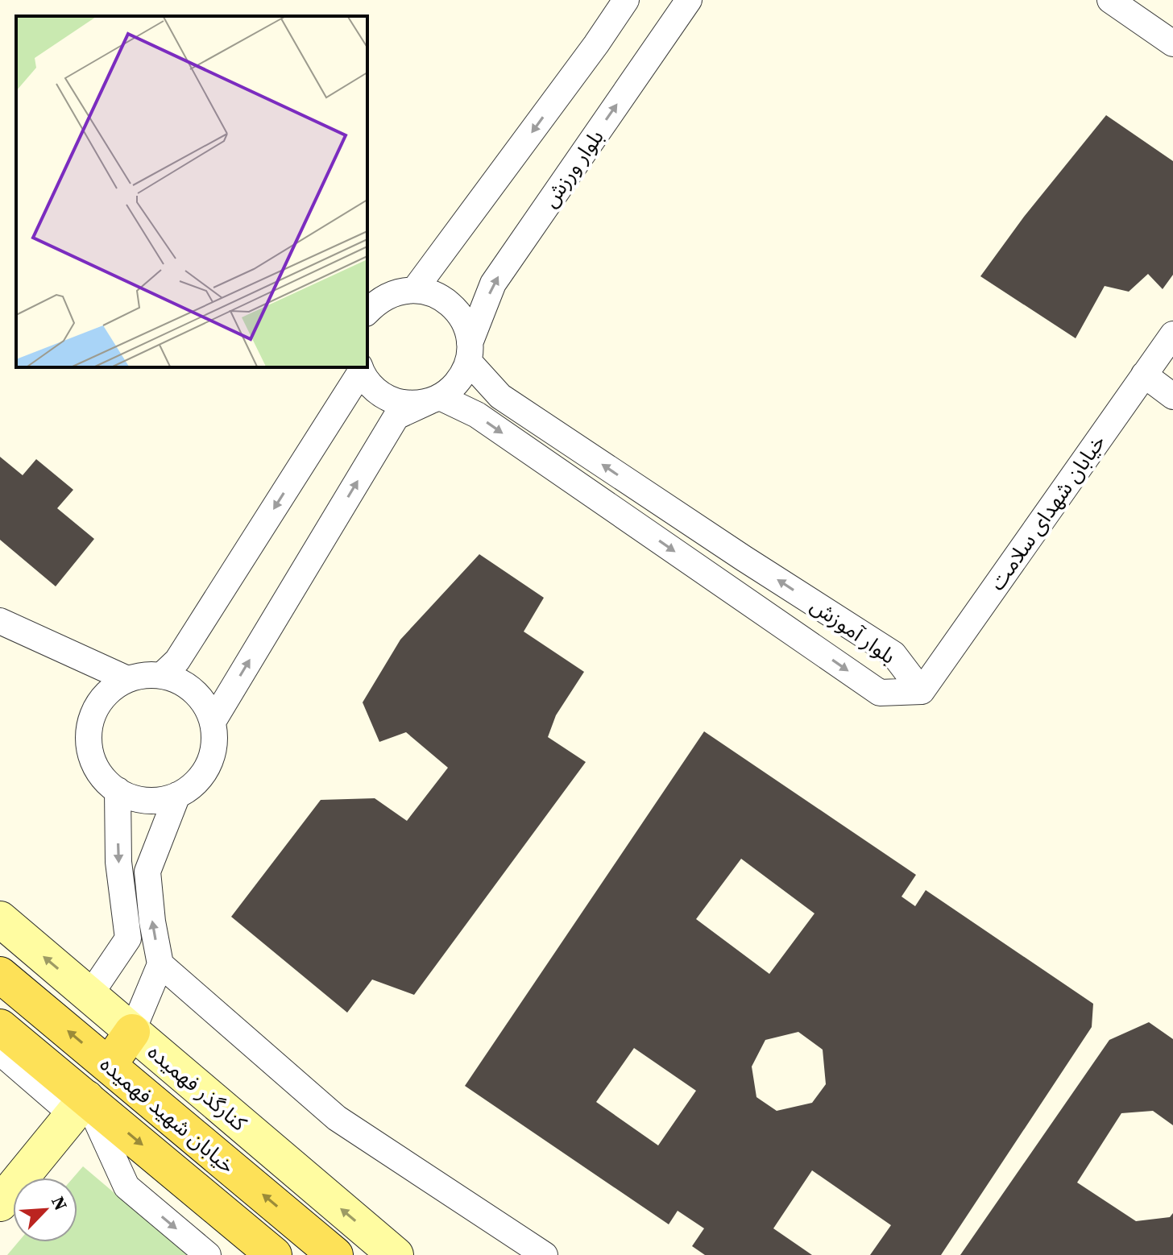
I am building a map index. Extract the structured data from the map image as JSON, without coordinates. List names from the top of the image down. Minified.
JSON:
{"streets":{"main road":["خیابان شهید فهمیده"],"street":["بلوار ورزش","خیابان شهدای سلامت","بلوار آموزش","کنارگذر فهمیده"]},"crossings":[["بلوار ورزش","بلوار آموزش"],["خیابان شهدای سلامت","بلوار آموزش"]],"north":"top right"}
